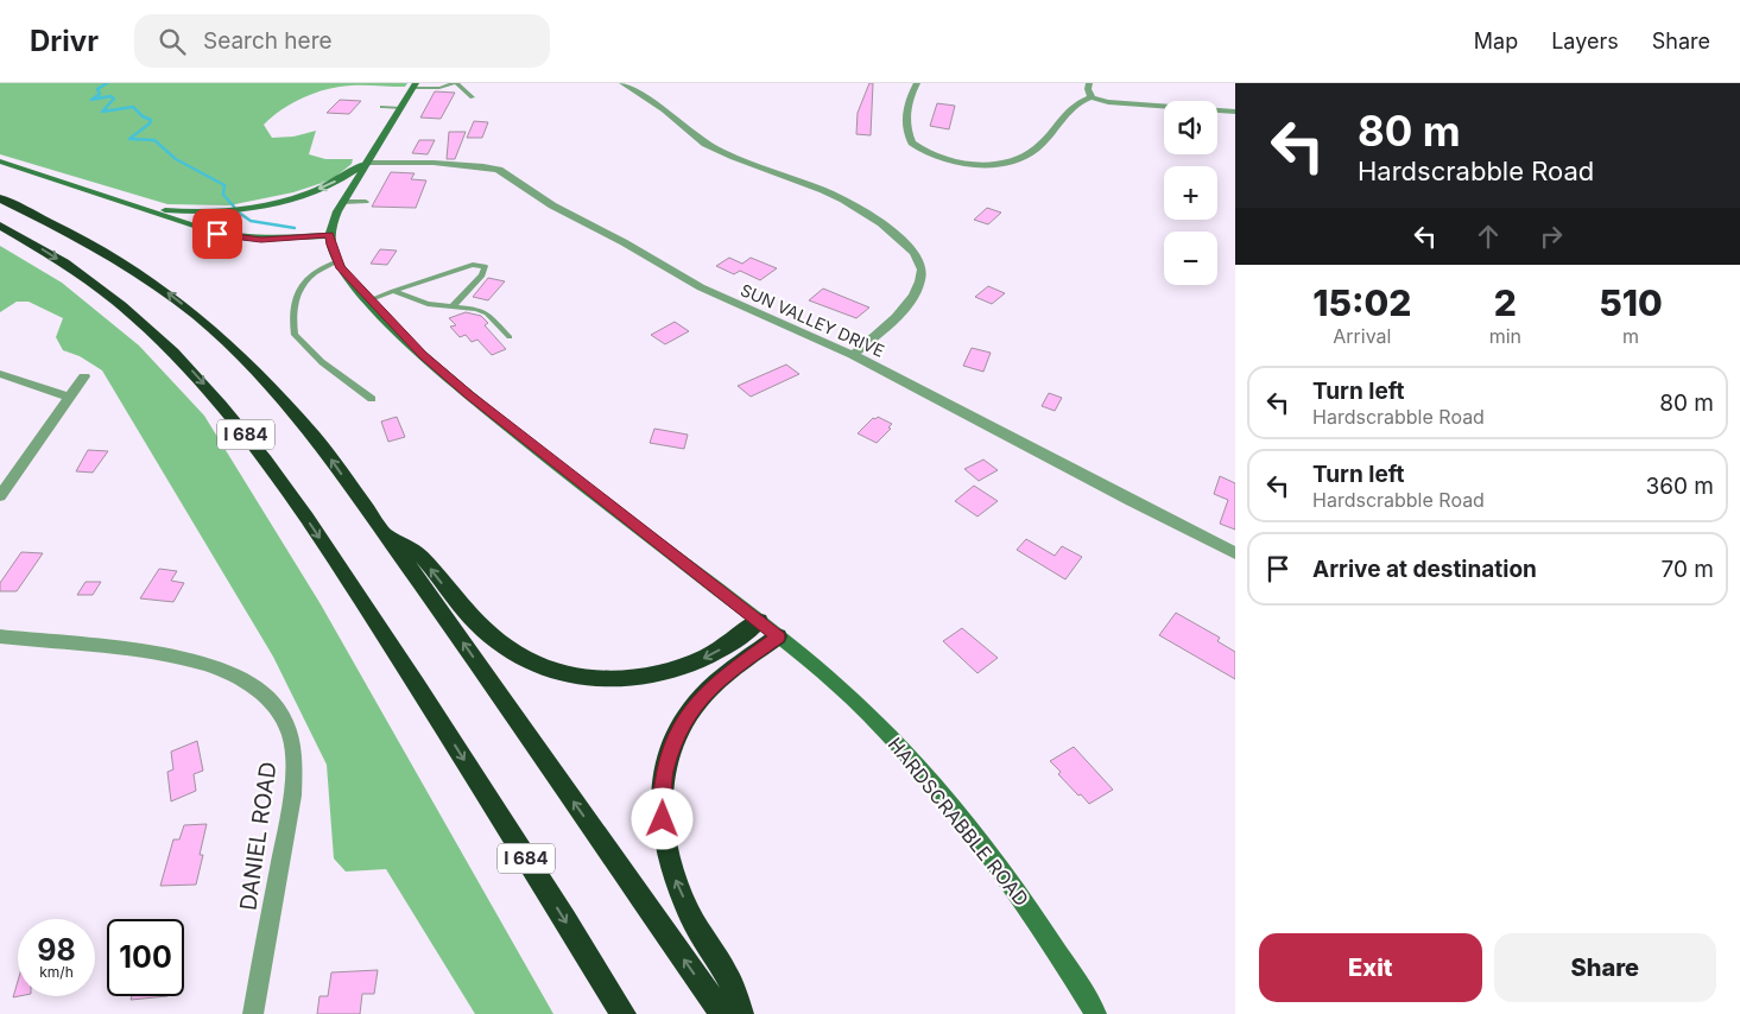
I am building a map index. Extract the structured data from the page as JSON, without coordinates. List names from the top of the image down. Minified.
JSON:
{"streets":{"highway":["I 684"],"main road":["HARDSCRABBLE ROAD"],"street":["SUN VALLEY DRIVE","DANIEL ROAD"]},"page":{"header":"Drivr","search":"Search here","nav":["Map","Layers","Share"],"turn":["80 m","Hardscrabble Road"],"map_buttons":["+","−"],"eta":["15:02","Arrival","2","min","510","m"],"list":[{"name":"Turn left","note":"Hardscrabble Road","value":"80 m"},{"name":"Turn left","note":"Hardscrabble Road","value":"360 m"},{"name":"Arrive at destination","value":"70 m"}],"speed":"98 km/h","limit":"100","buttons":["Exit","Share"]}}
